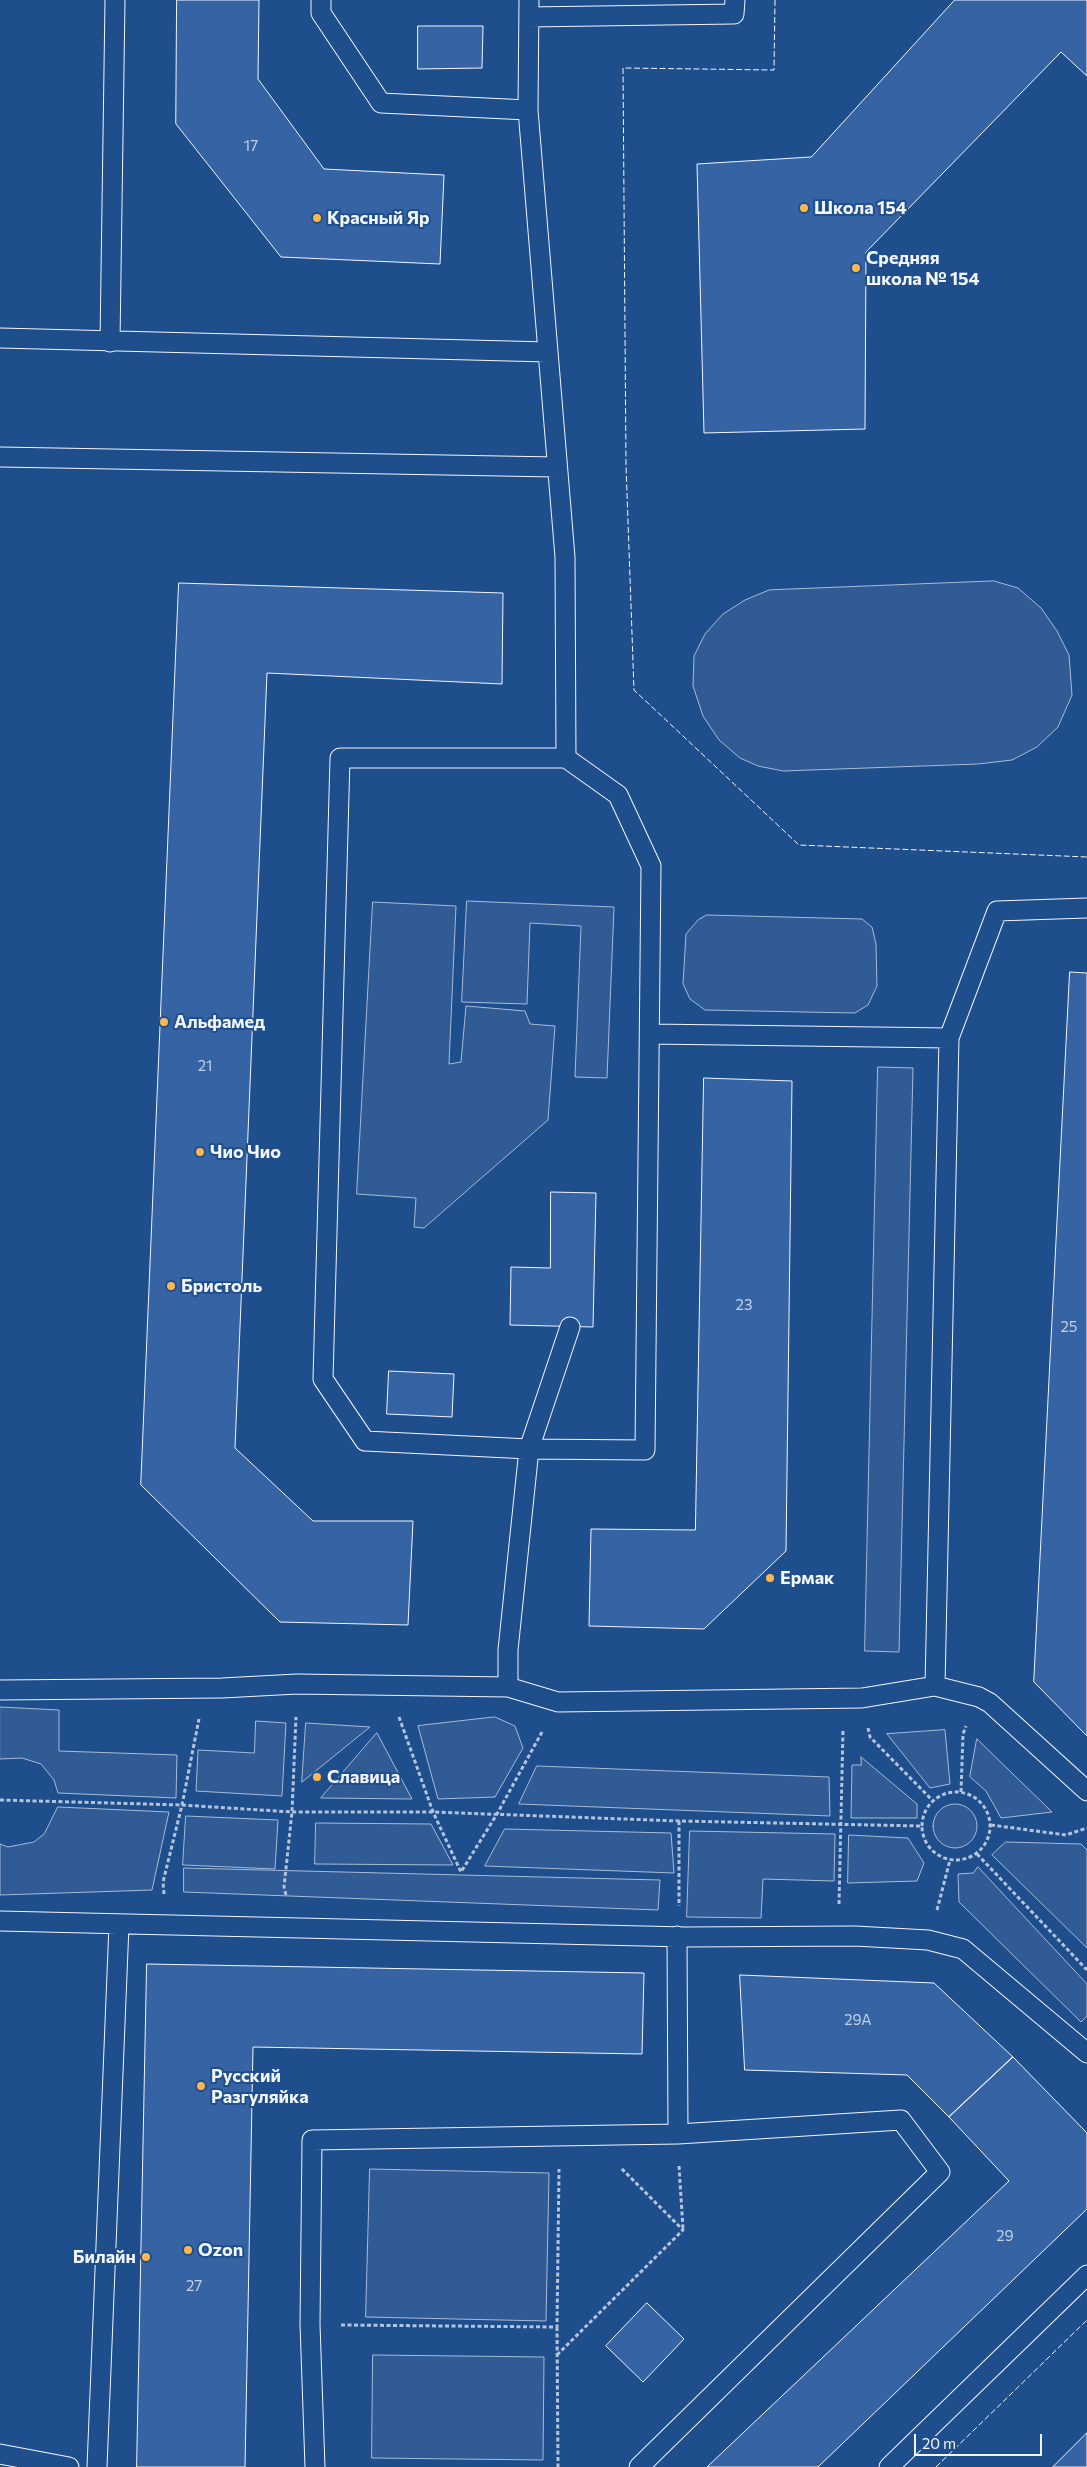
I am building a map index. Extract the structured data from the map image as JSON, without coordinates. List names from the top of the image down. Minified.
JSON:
{"places":["Школа 154","Красный Яр","Средняя школа № 154","Альфамед","Чио Чио","Бристоль","Ермак","Славица","Русский Разгуляйка","Ozon","Билайн"],"house_numbers":["17","21","23","25","29А","29","27"],"scale_bar":"20 m"}
